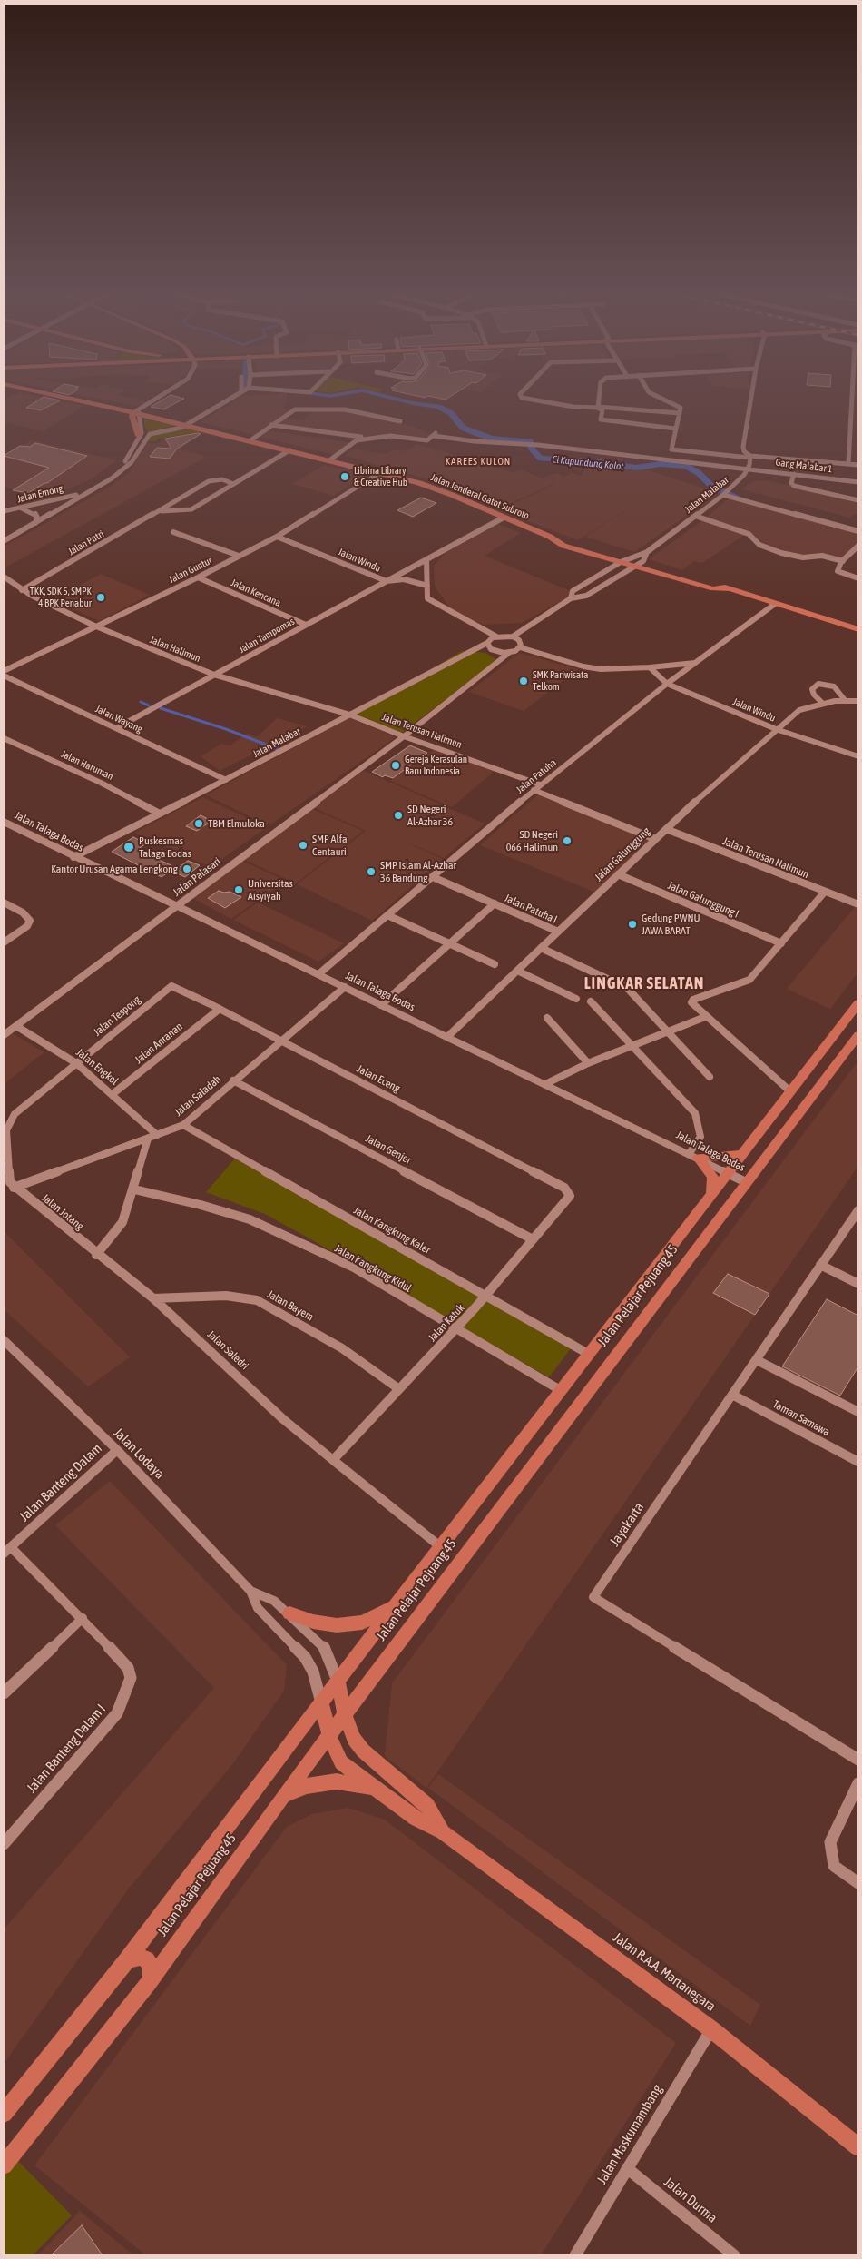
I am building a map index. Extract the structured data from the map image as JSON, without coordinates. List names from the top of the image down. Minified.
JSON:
{"streets":{"main road":["Jalan Jenderal Gatot Subroto","Jalan Pelajar Pejuang 45","Jalan R.A.A. Martanegara"],"street":["Gang Malabar 1","Jalan Emong","Jalan Malabar","Jalan Putri","Jalan Windu","Jalan Guntur","Jalan Kencana","Jalan Tampomas","Jalan Halimun","Jalan Wayang","Jalan Terusan Halimun","Jalan Haruman","Jalan Patuha","Jalan Talaga Bodas","Jalan Galunggung","Jalan Palasari","Jalan Galunggung I","Jalan Patuha I","Jalan Tespong","Jalan Antanan","Jalan Engkol","Jalan Eceng","Jalan Saladah","Jalan Genjer","Jalan Jotang","Jalan Kangkung Kaler","Jalan Kangkung Kidul","Jalan Bayem","Jalan Katuk","Jalan Saledri","Taman Samawa","Jalan Lodaya","Jalan Banteng Dalam","Jayakarta","Jalan Banteng Dalam I","Jalan Maskumambang","Jalan Durma"]},"crossings":[["Gang Malabar 1","Jalan Malabar"],["Jalan Malabar","Jalan Jenderal Gatot Subroto"],["Jalan Malabar","Jalan Halimun"],["Jalan Malabar","Jalan Wayang"],["Jalan Malabar","Jalan Terusan Halimun"],["Jalan Malabar","Jalan Haruman"],["Jalan Malabar","Jalan Talaga Bodas"],["Jalan Jenderal Gatot Subroto","Jalan Putri"],["Jalan Jenderal Gatot Subroto","Jalan Guntur"],["Jalan Jenderal Gatot Subroto","Jalan Tampomas"],["Jalan Jenderal Gatot Subroto","Jalan Patuha"],["Jalan Putri","Jalan Halimun"],["Jalan Windu","Jalan Guntur"],["Jalan Windu","Jalan Tampomas"],["Jalan Windu","Jalan Patuha"],["Jalan Windu","Jalan Galunggung"],["Jalan Guntur","Jalan Kencana"],["Jalan Guntur","Jalan Halimun"],["Jalan Kencana","Jalan Tampomas"],["Jalan Tampomas","Jalan Halimun"],["Jalan Tampomas","Jalan Wayang"],["Jalan Halimun","Jalan Terusan Halimun"],["Jalan Terusan Halimun","Jalan Patuha"],["Jalan Terusan Halimun","Jalan Galunggung"],["Jalan Terusan Halimun","Jalan Palasari"],["Jalan Patuha","Jalan Talaga Bodas"],["Jalan Patuha","Jalan Patuha I"],["Jalan Talaga Bodas","Jalan Galunggung"],["Jalan Talaga Bodas","Jalan Palasari"],["Jalan Talaga Bodas","Jalan Patuha I"],["Jalan Talaga Bodas","Jalan Saladah"],["Jalan Talaga Bodas","Jalan Pelajar Pejuang 45"],["Jalan Galunggung","Jalan Galunggung I"],["Jalan Galunggung","Jalan Patuha I"],["Jalan Palasari","Jalan Engkol"],["Jalan Tespong","Jalan Engkol"],["Jalan Tespong","Jalan Eceng"],["Jalan Tespong","Jalan Saladah"],["Jalan Tespong","Jalan Jotang"],["Jalan Antanan","Jalan Engkol"],["Jalan Antanan","Jalan Eceng"],["Jalan Engkol","Jalan Saladah"],["Jalan Eceng","Jalan Saladah"],["Jalan Eceng","Jalan Katuk"],["Jalan Saladah","Jalan Genjer"],["Jalan Saladah","Jalan Jotang"],["Jalan Saladah","Jalan Kangkung Kaler"],["Jalan Genjer","Jalan Katuk"],["Jalan Jotang","Jalan Saledri"],["Jalan Kangkung Kaler","Jalan Pelajar Pejuang 45"],["Jalan Kangkung Kaler","Jalan Katuk"],["Jalan Kangkung Kidul","Jalan Pelajar Pejuang 45"],["Jalan Kangkung Kidul","Jalan Katuk"],["Jalan Pelajar Pejuang 45","Jalan Saledri"],["Jalan Pelajar Pejuang 45","Jalan Lodaya"],["Jalan Pelajar Pejuang 45","Jalan R.A.A. Martanegara"],["Jalan Bayem","Jalan Katuk"],["Jalan Bayem","Jalan Saledri"],["Jalan Katuk","Jalan Saledri"],["Taman Samawa","Jayakarta"],["Jalan Lodaya","Jalan Banteng Dalam"],["Jalan Lodaya","Jalan R.A.A. Martanegara"],["Jalan Banteng Dalam","Jalan Banteng Dalam I"],["Jalan R.A.A. Martanegara","Jalan Maskumambang"],["Jalan Maskumambang","Jalan Durma"]],"districts":["KAREES KULON","LINGKAR SELATAN"],"water":["Ci Kapundung Kolot"],"places":["Librina Library & Creative Hub","TKK, SDK 5, SMPK 4 BPK Penabur","SMK Pariwisata Telkom","Gereja Kerasulan Baru Indonesia","SD Negeri Al-Azhar 36","TBM Elmuloka","SD Negeri 066 Halimun","SMP Alfa Centauri","Puskesmas Talaga Bodas","Kantor Urusan Agama Lengkong","SMP Islam Al-Azhar 36 Bandung","Universitas Aisyiyah","Gedung PWNU JAWA BARAT"]}
